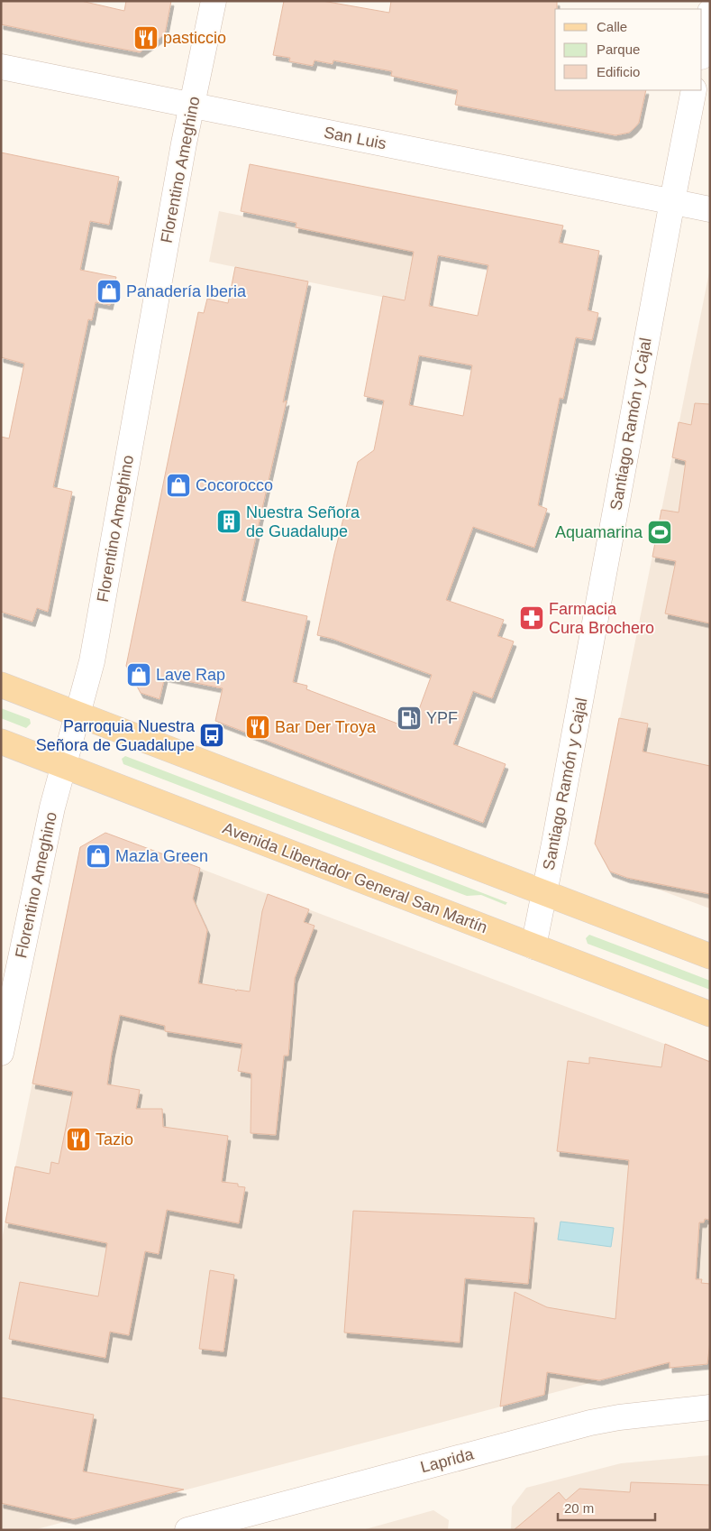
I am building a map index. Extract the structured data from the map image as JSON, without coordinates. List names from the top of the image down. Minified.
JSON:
{"streets":{"main road":["Avenida Libertador General San Martín"],"street":["San Luis","Florentino Ameghino","Santiago Ramón y Cajal","Laprida"]},"crossings":[["San Luis","Florentino Ameghino"],["San Luis","Santiago Ramón y Cajal"],["Florentino Ameghino","Avenida Libertador General San Martín"],["Santiago Ramón y Cajal","Avenida Libertador General San Martín"]],"places":{"restaurant":["pasticcio","Bar Der Troya","Tazio"],"shop":["Panadería Iberia","Cocorocco","Lave Rap","Mazla Green"],"building":["Nuestra Señora de Guadalupe"],"sports":["Aquamarina"],"pharmacy":["Farmacia Cura Brochero"],"fuel station":["YPF"],"bus stop":["Parroquia Nuestra Señora de Guadalupe"]},"legend":["Calle","Parque","Edificio"],"scale_bar":"20 m"}
